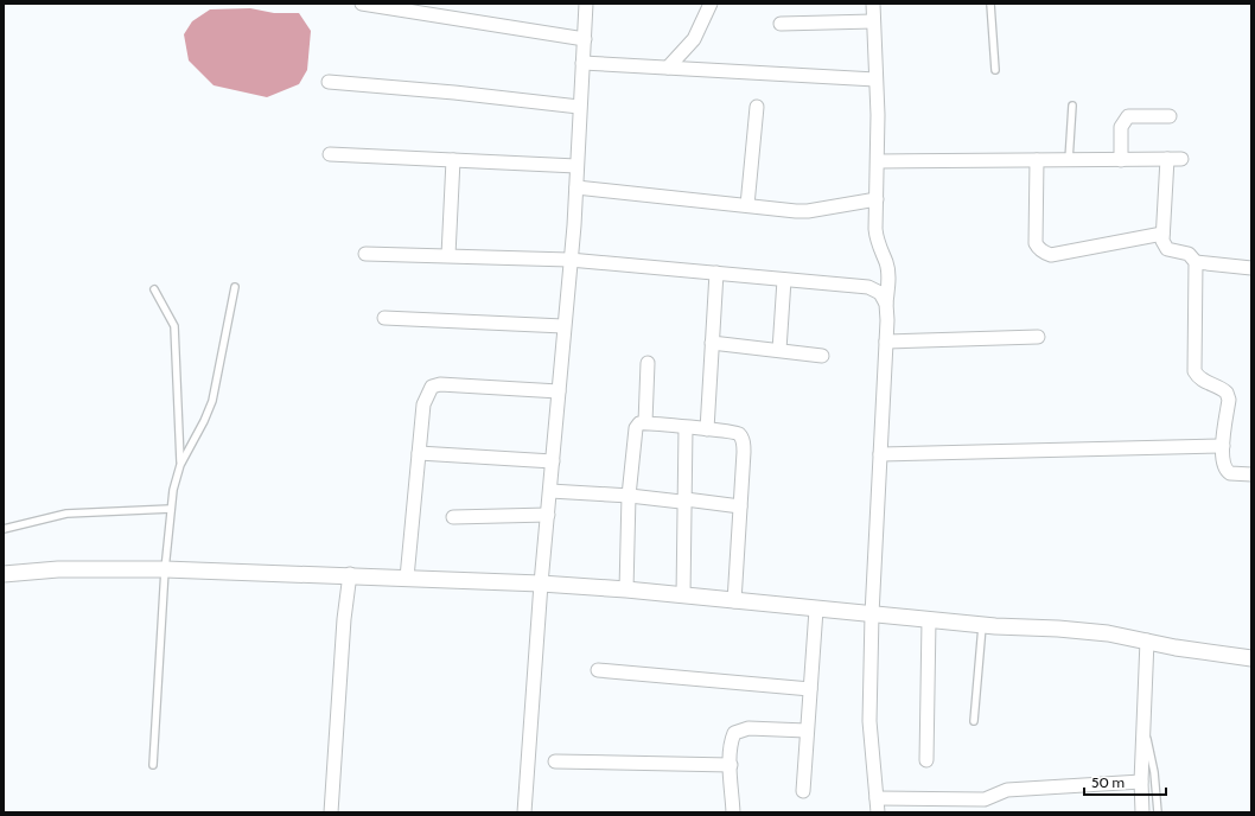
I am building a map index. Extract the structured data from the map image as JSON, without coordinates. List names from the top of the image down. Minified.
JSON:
{"scale_bar":"50 m"}
